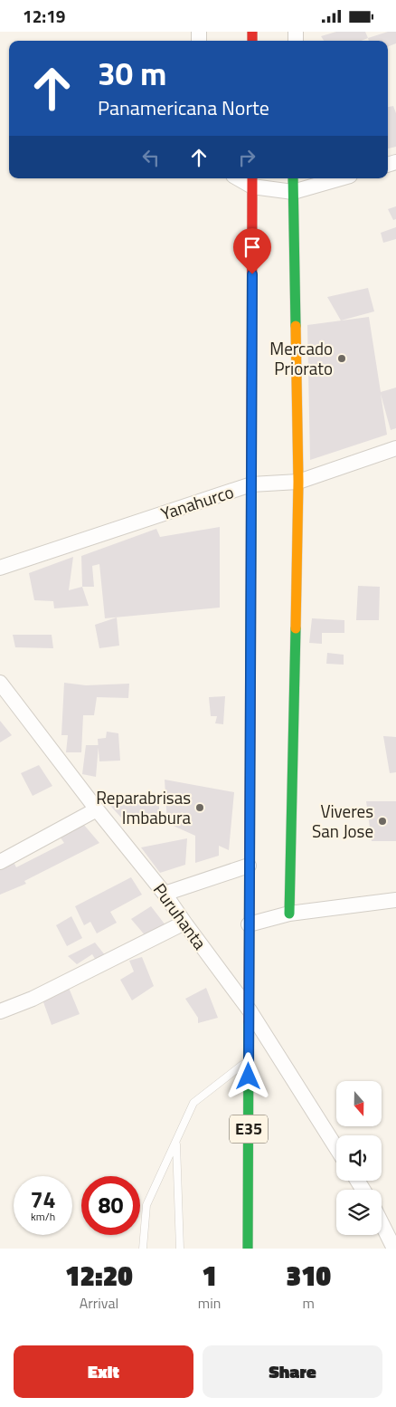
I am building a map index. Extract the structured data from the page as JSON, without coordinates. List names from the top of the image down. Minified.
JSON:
{"streets":{"main road":["E35"],"street":["Yanahurco","Puruhanta"]},"crossings":[["Yanahurco","E35"],["Puruhanta","E35"]],"places":["Mercado Priorato","Reparabrisas Imbabura","Viveres San Jose"],"north":"bottom","page":{"status":"12:19","turn":["30 m","Panamericana Norte"],"speed":"74 km/h","limit":"80","eta":["12:20","Arrival","1","min","310","m"],"buttons":["Exit","Share"]}}
